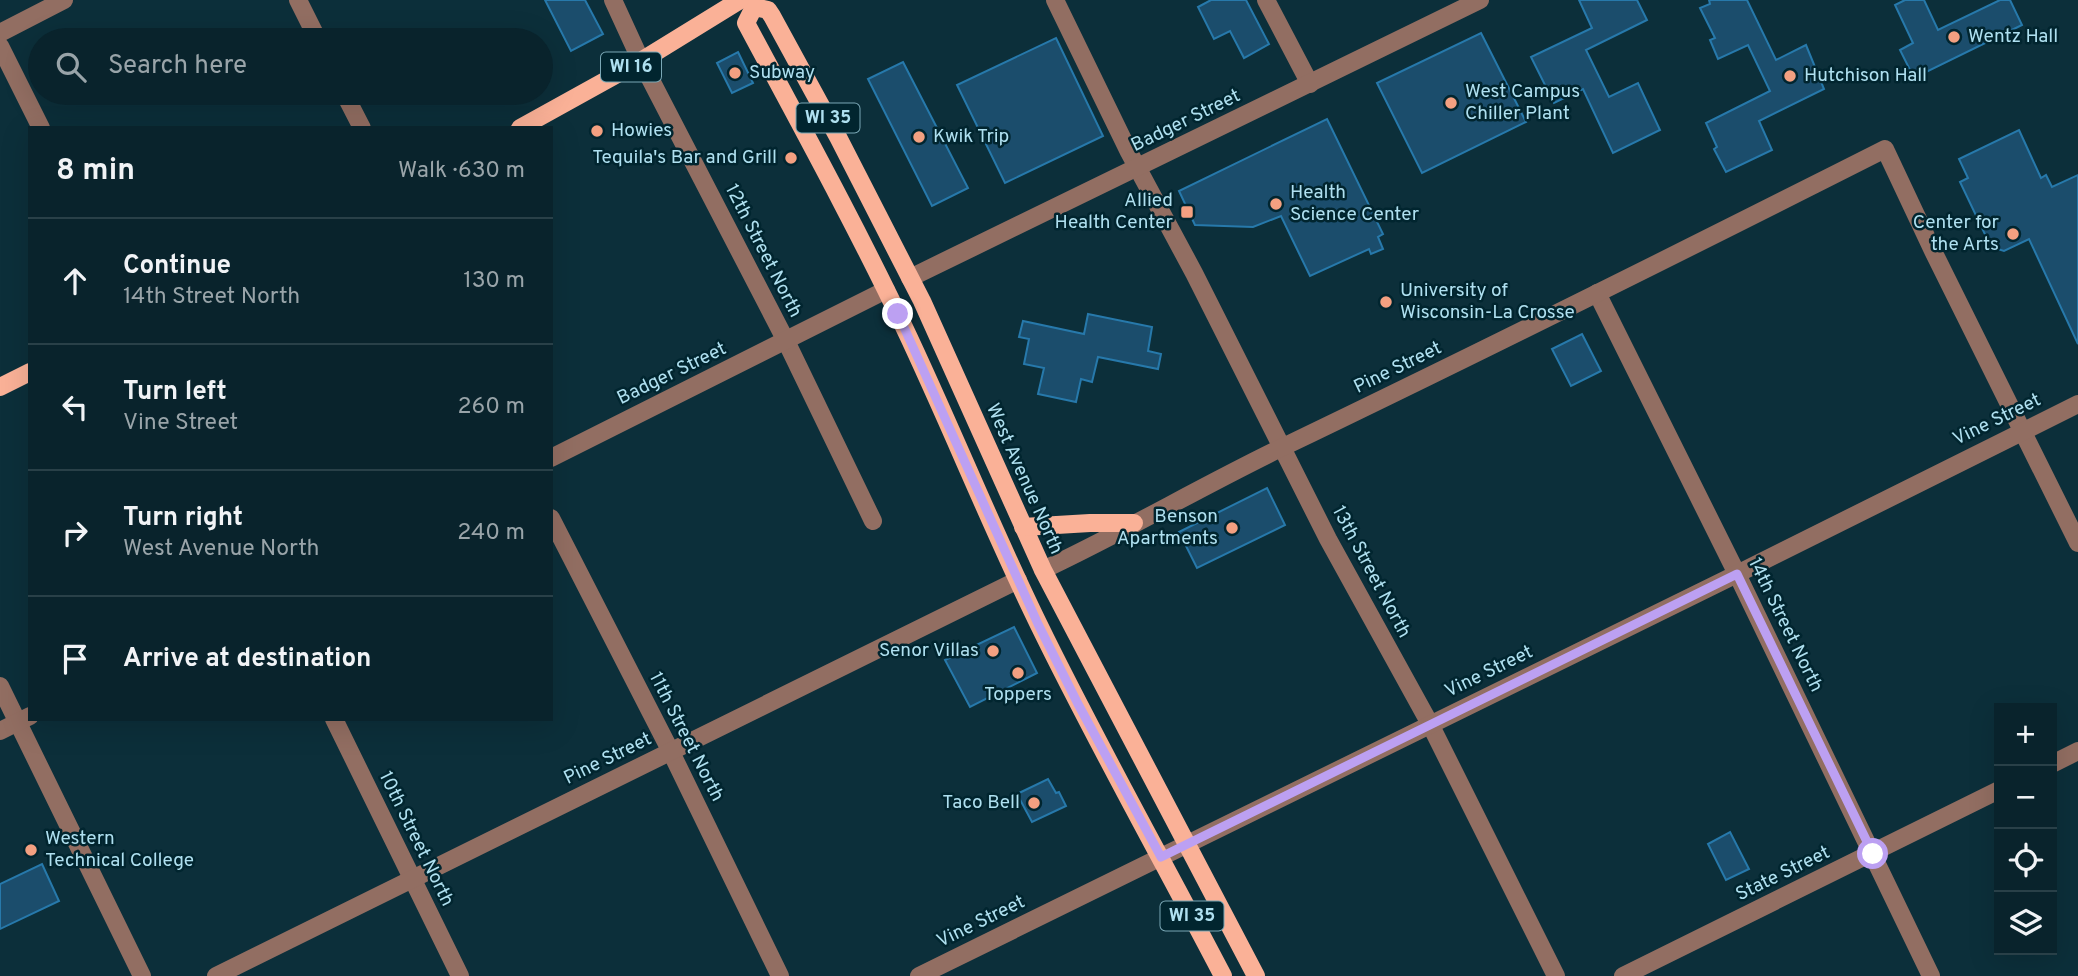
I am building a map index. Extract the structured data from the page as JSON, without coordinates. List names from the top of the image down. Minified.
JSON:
{"streets":{"main road":["WI 16","WI 35","West Avenue North"],"street":["Badger Street","12th Street North","Pine Street","Vine Street","13th Street North","14th Street North","11th Street North","10th Street North","State Street"]},"crossings":[["WI 16","WI 35"],["WI 16","12th Street North"],["WI 16","West Avenue North"],["WI 35","Badger Street"],["WI 35","Pine Street"],["WI 35","Vine Street"],["WI 35","West Avenue North"],["Badger Street","12th Street North"],["Badger Street","West Avenue North"],["Badger Street","13th Street North"],["Pine Street","Vine Street"],["Pine Street","West Avenue North"],["Pine Street","13th Street North"],["Pine Street","14th Street North"],["Pine Street","11th Street North"],["Pine Street","10th Street North"],["Vine Street","West Avenue North"],["Vine Street","13th Street North"],["Vine Street","14th Street North"],["14th Street North","State Street"]],"places":{"other":["Wentz Hall","Subway","Hutchison Hall","West Campus Chiller Plant","Howies","Kwik Trip","Tequila's Bar and Grill","Health Science Center","Center for the Arts","University of Wisconsin-La Crosse","Benson Apartments","Senor Villas","Toppers","Taco Bell","Western Technical College"],"transit":["Allied Health Center"]},"page":{"search":"Search here","heading":["8 min","Walk · 630 m"],"list":[["Continue","14th Street North","130 m"],["Turn left","Vine Street","260 m"],["Turn right","West Avenue North","240 m"],"Arrive at destination"],"map_buttons":["+","−"]}}
